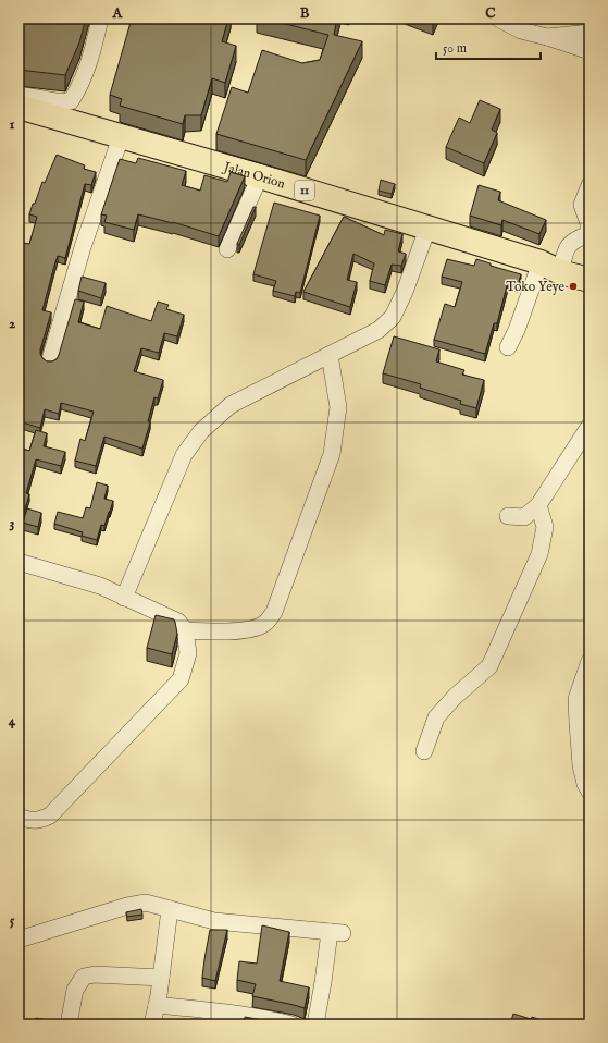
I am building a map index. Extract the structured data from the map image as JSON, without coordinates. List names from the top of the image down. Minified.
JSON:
{"streets":{"highway":["Jalan Orion","11"]},"places":["Toko Yeye"],"scale_bar":"50 m","grid":{"columns":["A","B","C"],"rows":["1","2","3","4","5"]}}
